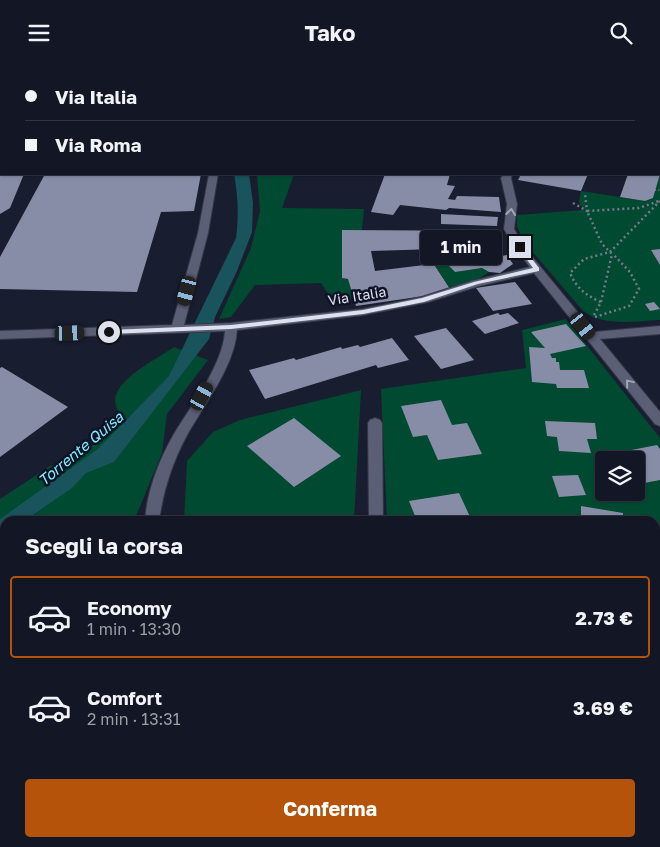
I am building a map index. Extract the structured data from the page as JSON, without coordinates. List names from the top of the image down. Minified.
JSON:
{"streets":{"street":["Via Italia"]},"water":["Torrente Quisa"],"page":{"header":"Tako","banner":["Via Italia","Via Roma"],"bubble":"1 min","heading":"Scegli la corsa","list":[{"name":"Economy","note":"1 min · 13:30","value":"2.73 €"},{"name":"Comfort","note":"2 min · 13:31","value":"3.69 €"}],"buttons":"Conferma"}}
